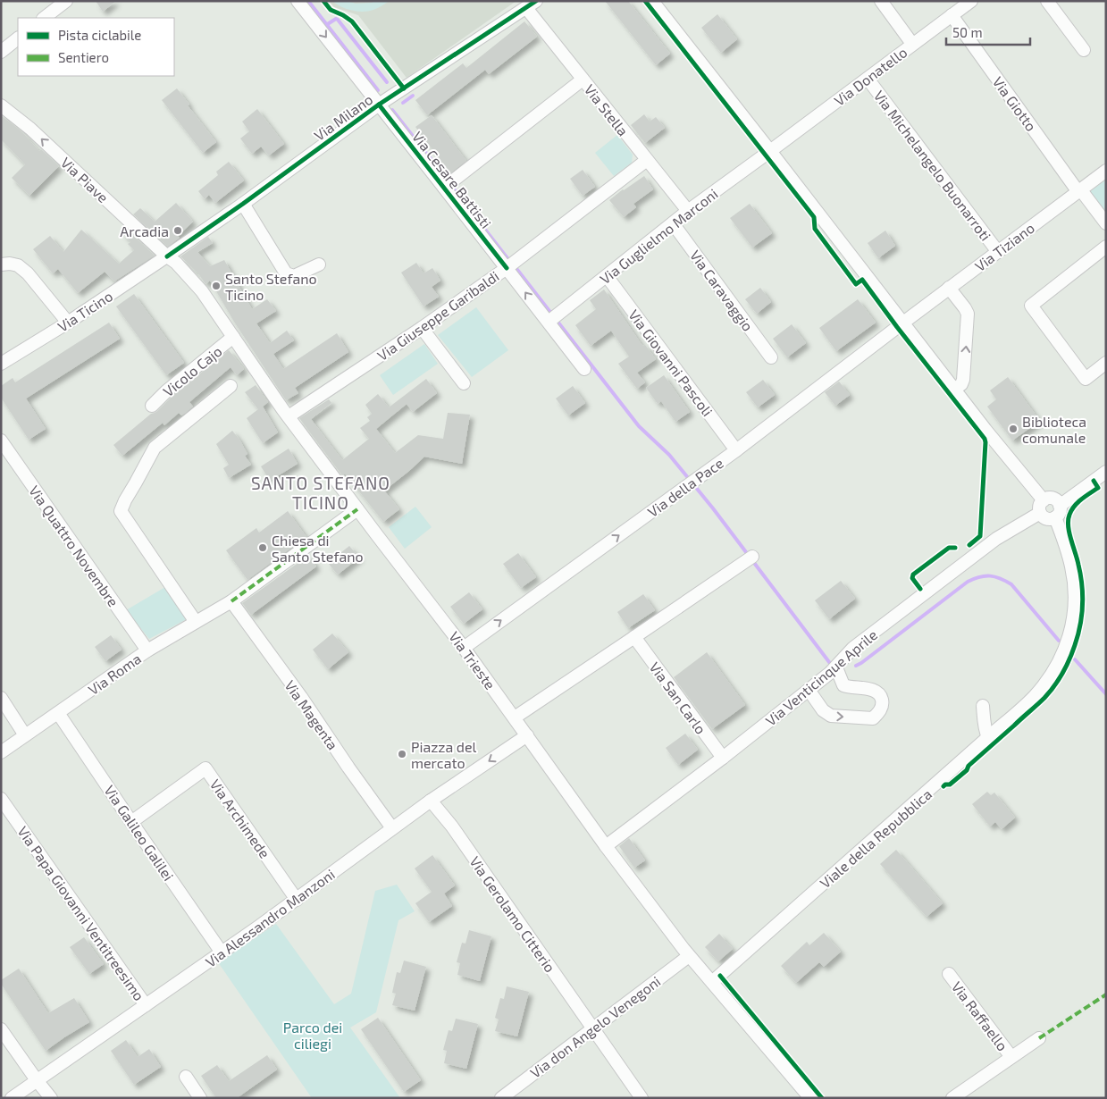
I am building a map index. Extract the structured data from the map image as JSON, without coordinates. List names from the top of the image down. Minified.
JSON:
{"streets":{"street":["Via Donatello","Via Giotto","Via Stella","Via Milano","Via Michelangelo Buonarroti","Via Piave","Via Cesare Battisti","Via Guglielmo Marconi","Via Tiziano","Via Caravaggio","Via Ticino","Via Giuseppe Garibaldi","Via Giovanni Pascoli","Vicolo Cajo","Via della Pace","Via Quattro Novembre","Via Trieste","Via Roma","Via Venticinque Aprile","Via San Carlo","Via Magenta","Via Archimede","Via Galileo Galilei","Viale della Repubblica","Via Papa Giovanni Ventitreesimo","Via Gerolamo Citterio","Via Alessandro Manzoni","Via Raffaello","Via don Angelo Venegoni"]},"crossings":[["Via Donatello","Via Giotto"],["Via Donatello","Via Michelangelo Buonarroti"],["Via Donatello","Via Guglielmo Marconi"],["Via Giotto","Via Tiziano"],["Via Stella","Via Milano"],["Via Stella","Via Guglielmo Marconi"],["Via Stella","Via Giuseppe Garibaldi"],["Via Milano","Via Piave"],["Via Milano","Via Cesare Battisti"],["Via Milano","Via Ticino"],["Via Michelangelo Buonarroti","Via Tiziano"],["Via Piave","Via Ticino"],["Via Piave","Vicolo Cajo"],["Via Piave","Via Trieste"],["Via Cesare Battisti","Via Guglielmo Marconi"],["Via Cesare Battisti","Via Giuseppe Garibaldi"],["Via Guglielmo Marconi","Via Caravaggio"],["Via Guglielmo Marconi","Via Giovanni Pascoli"],["Via Tiziano","Via della Pace"],["Via Giuseppe Garibaldi","Via Trieste"],["Via Giovanni Pascoli","Via della Pace"],["Vicolo Cajo","Via Trieste"],["Via della Pace","Via Trieste"],["Via Quattro Novembre","Via Roma"],["Via Trieste","Via Roma"],["Via Trieste","Via Venticinque Aprile"],["Via Trieste","Viale della Repubblica"],["Via Trieste","Via Alessandro Manzoni"],["Via Trieste","Via don Angelo Venegoni"],["Via Roma","Via Magenta"],["Via Roma","Via Galileo Galilei"],["Via Venticinque Aprile","Via San Carlo"],["Via Venticinque Aprile","Viale della Repubblica"],["Via Magenta","Via Alessandro Manzoni"],["Via Archimede","Via Galileo Galilei"],["Via Archimede","Via Alessandro Manzoni"],["Via Galileo Galilei","Via Alessandro Manzoni"],["Via Papa Giovanni Ventitreesimo","Via Alessandro Manzoni"],["Via Gerolamo Citterio","Via Alessandro Manzoni"],["Via Gerolamo Citterio","Via don Angelo Venegoni"]],"one_way":["Via Piave"],"districts":["SANTO STEFANO TICINO"],"parks":["Parco dei ciliegi"],"places":["Arcadia","Santo Stefano Ticino","Biblioteca comunale","Chiesa di Santo Stefano","Piazza del mercato"],"legend":["Pista ciclabile","Sentiero"],"scale_bar":"50 m"}
